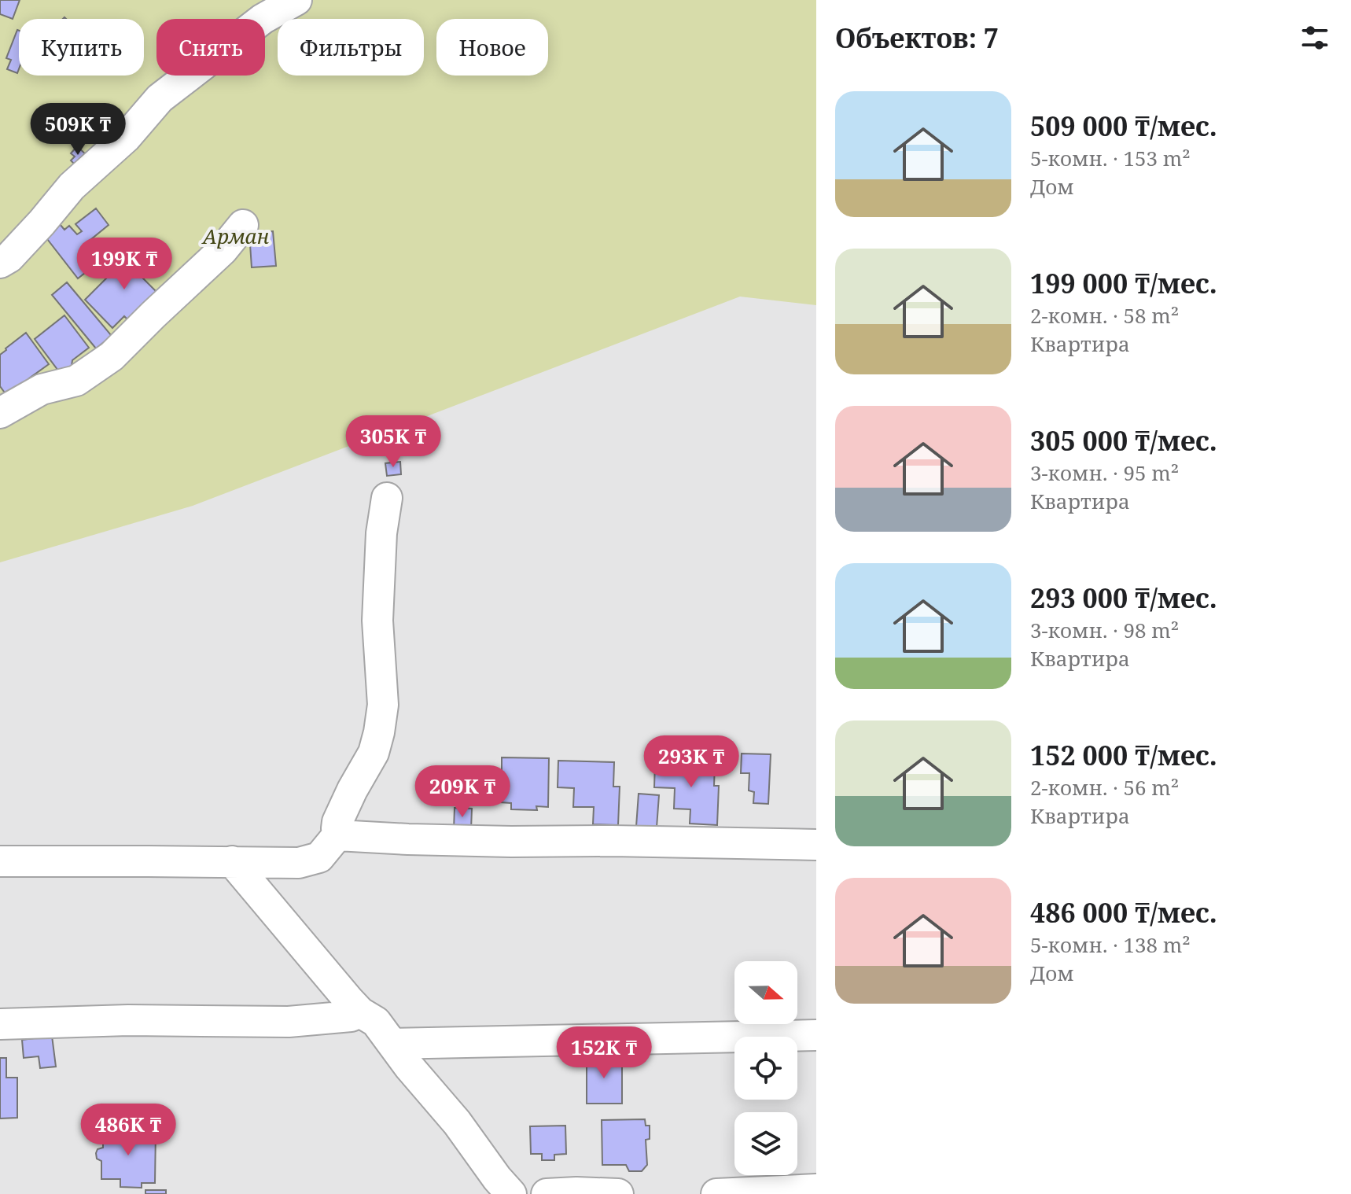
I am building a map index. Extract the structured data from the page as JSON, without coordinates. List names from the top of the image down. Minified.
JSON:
{"parks":["Арман"],"north":"right","page":{"heading":"Объектов: 7","chip":["Купить","Снять","Фильтры","Новое"],"list":[{"name":"509 000 ₸/мес.","note":"5-комн. · 153 m² · Дом"},{"name":"199 000 ₸/мес.","note":"2-комн. · 58 m² · Квартира"},{"name":"305 000 ₸/мес.","note":"3-комн. · 95 m² · Квартира"},{"name":"293 000 ₸/мес.","note":"3-комн. · 98 m² · Квартира"},{"name":"152 000 ₸/мес.","note":"2-комн. · 56 m² · Квартира"},{"name":"486 000 ₸/мес.","note":"5-комн. · 138 m² · Дом"}],"price":["509K ₸","199K ₸","305K ₸","293K ₸","209K ₸","152K ₸","486K ₸"]}}
